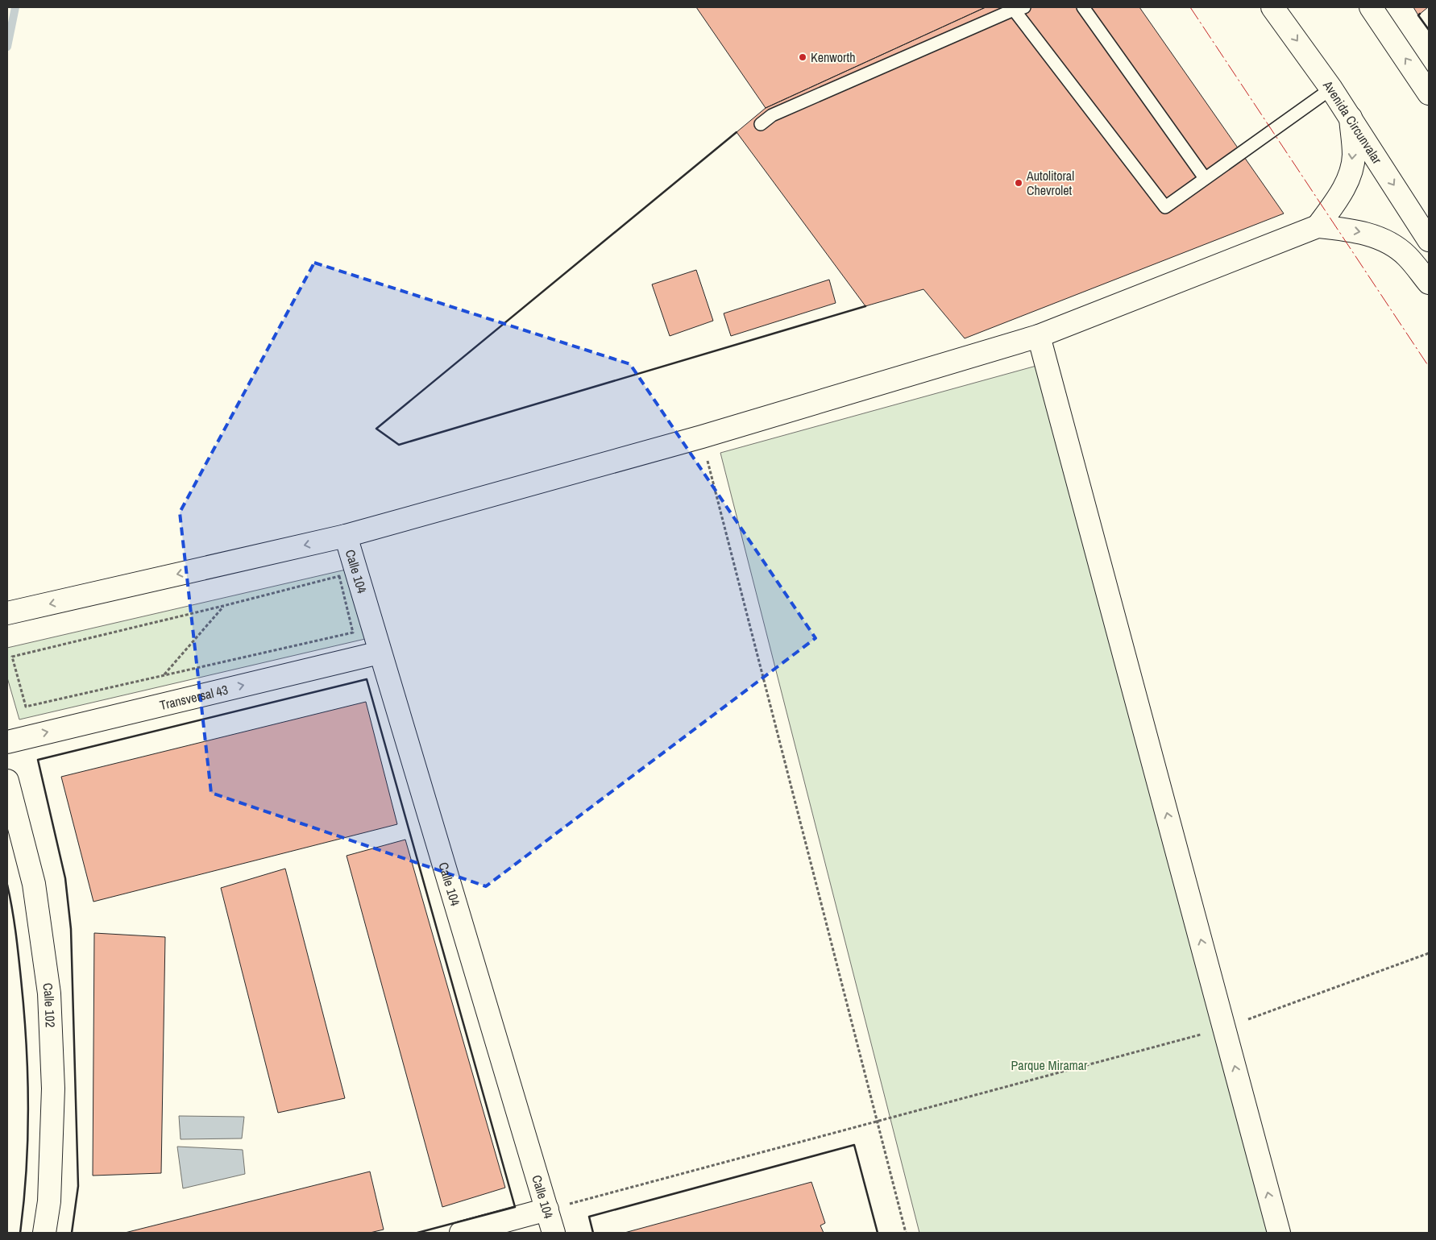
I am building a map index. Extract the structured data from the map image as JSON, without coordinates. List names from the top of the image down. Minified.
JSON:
{"streets":{"main road":["Avenida Circunvalar","Calle 104","Transversal 43","Calle 102"]},"crossings":[["Calle 104","Transversal 43"]],"one_way":["Avenida Circunvalar"],"parks":["Parque Miramar"],"places":["Kenworth","Autolitoral Chevrolet"]}
